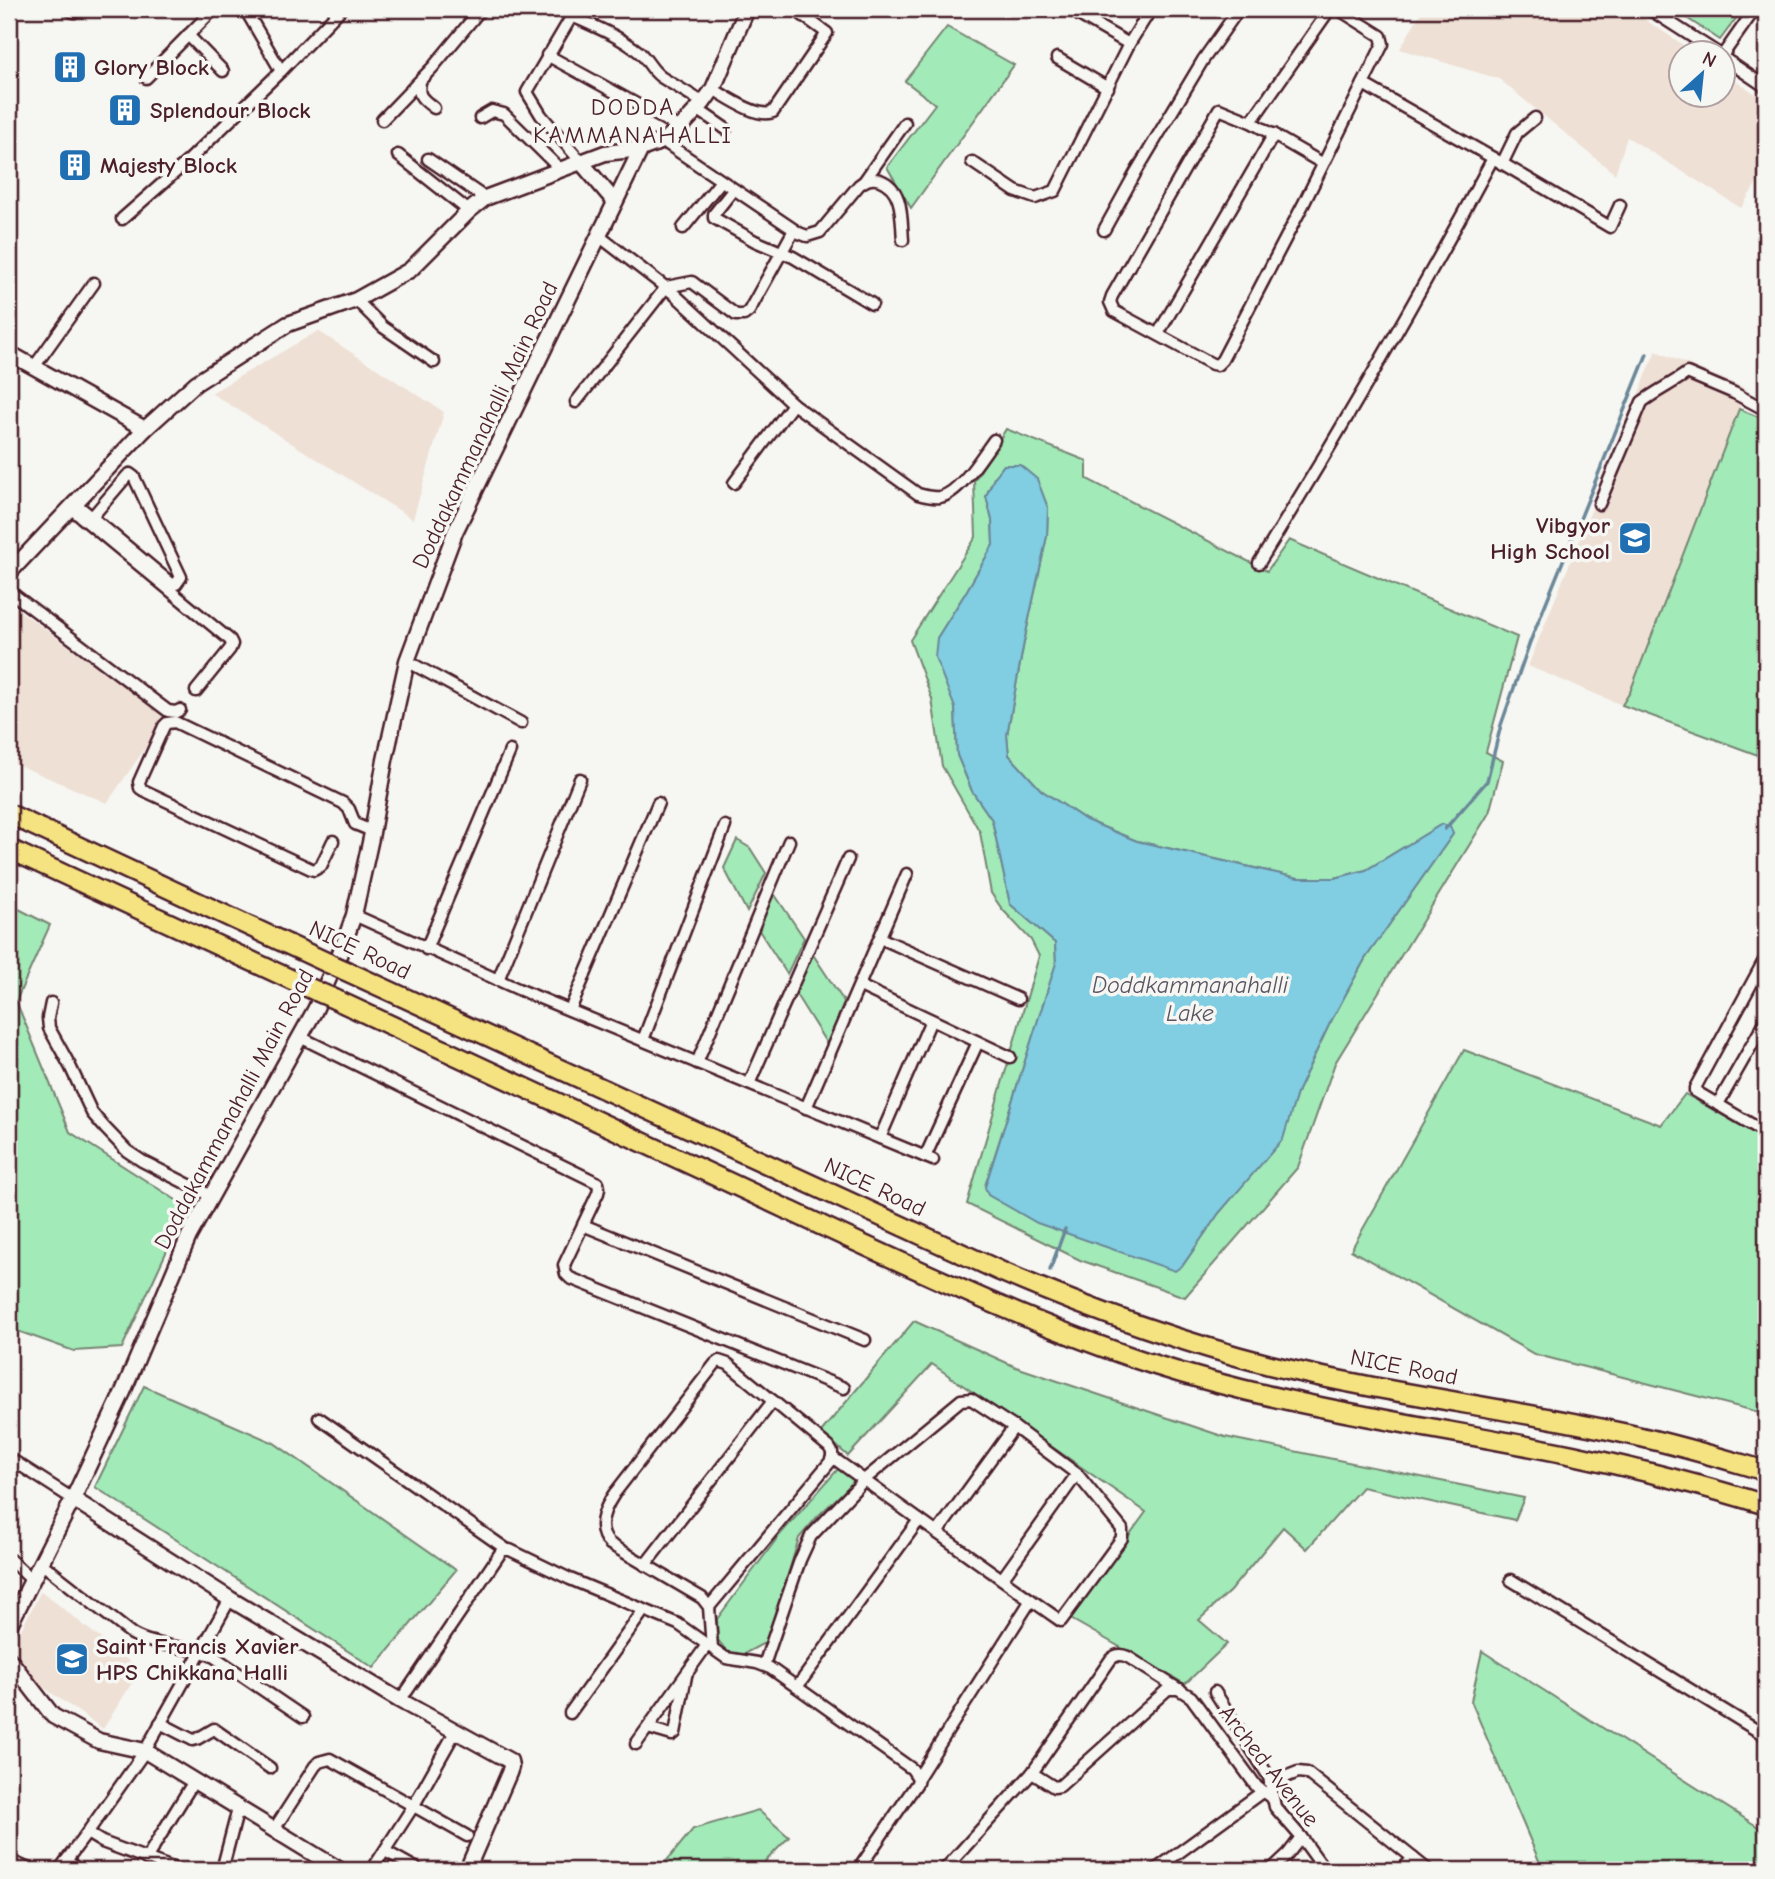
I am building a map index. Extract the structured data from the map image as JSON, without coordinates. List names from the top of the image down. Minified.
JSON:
{"streets":{"highway":["NICE Road"],"street":["Doddakammanahalli Main Road","Arched Avenue"]},"districts":["DODDA KAMMANAHALLI"],"water":["Doddkammanahalli Lake"],"places":{"building":["Glory Block","Splendour Block","Majesty Block"],"school or university":["Vibgyor High School","Saint Francis Xavier HPS Chikkana Halli"]},"north":"top right"}
